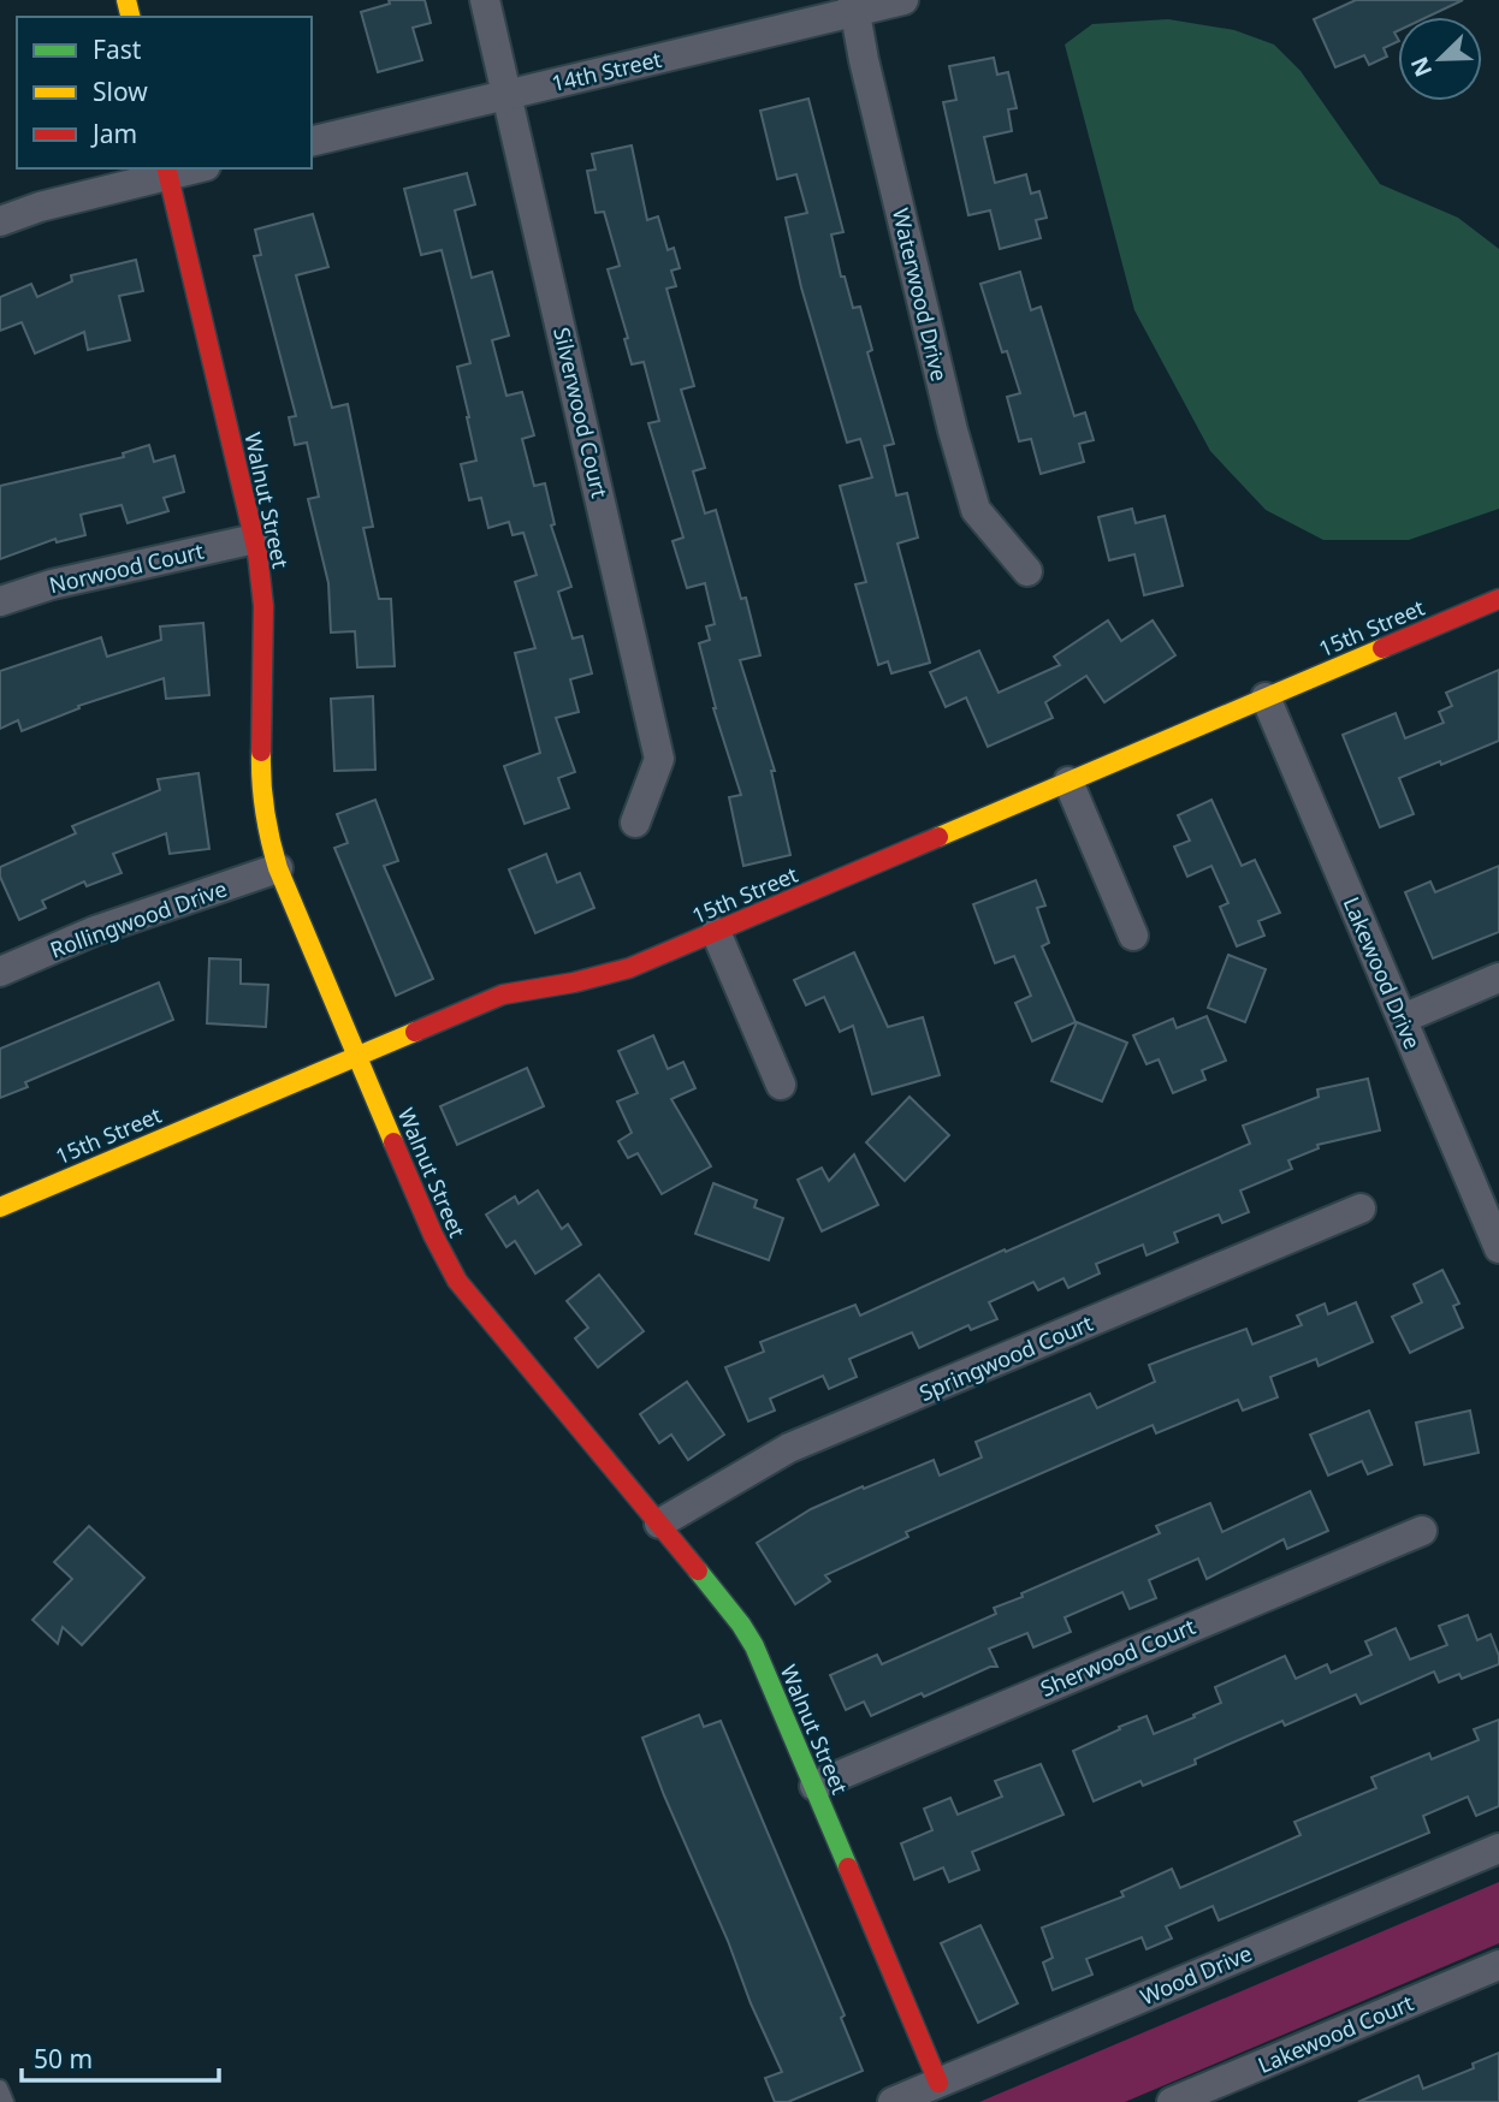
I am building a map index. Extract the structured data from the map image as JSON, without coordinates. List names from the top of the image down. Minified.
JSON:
{"streets":{"street":["14th Street","Waterwood Drive","Silverwood Court","Walnut Street","Norwood Court","15th Street","Rollingwood Drive","Lakewood Drive","Springwood Court","Sherwood Court","Wood Drive","Lakewood Court"]},"crossings":[["14th Street","Waterwood Drive"],["14th Street","Silverwood Court"],["Walnut Street","Norwood Court"],["Walnut Street","15th Street"],["Walnut Street","Rollingwood Drive"],["Walnut Street","Springwood Court"],["Walnut Street","Sherwood Court"],["Walnut Street","Wood Drive"],["15th Street","Lakewood Drive"]],"legend":["Fast","Slow","Jam"],"scale_bar":"50 m","north":"bottom left"}
